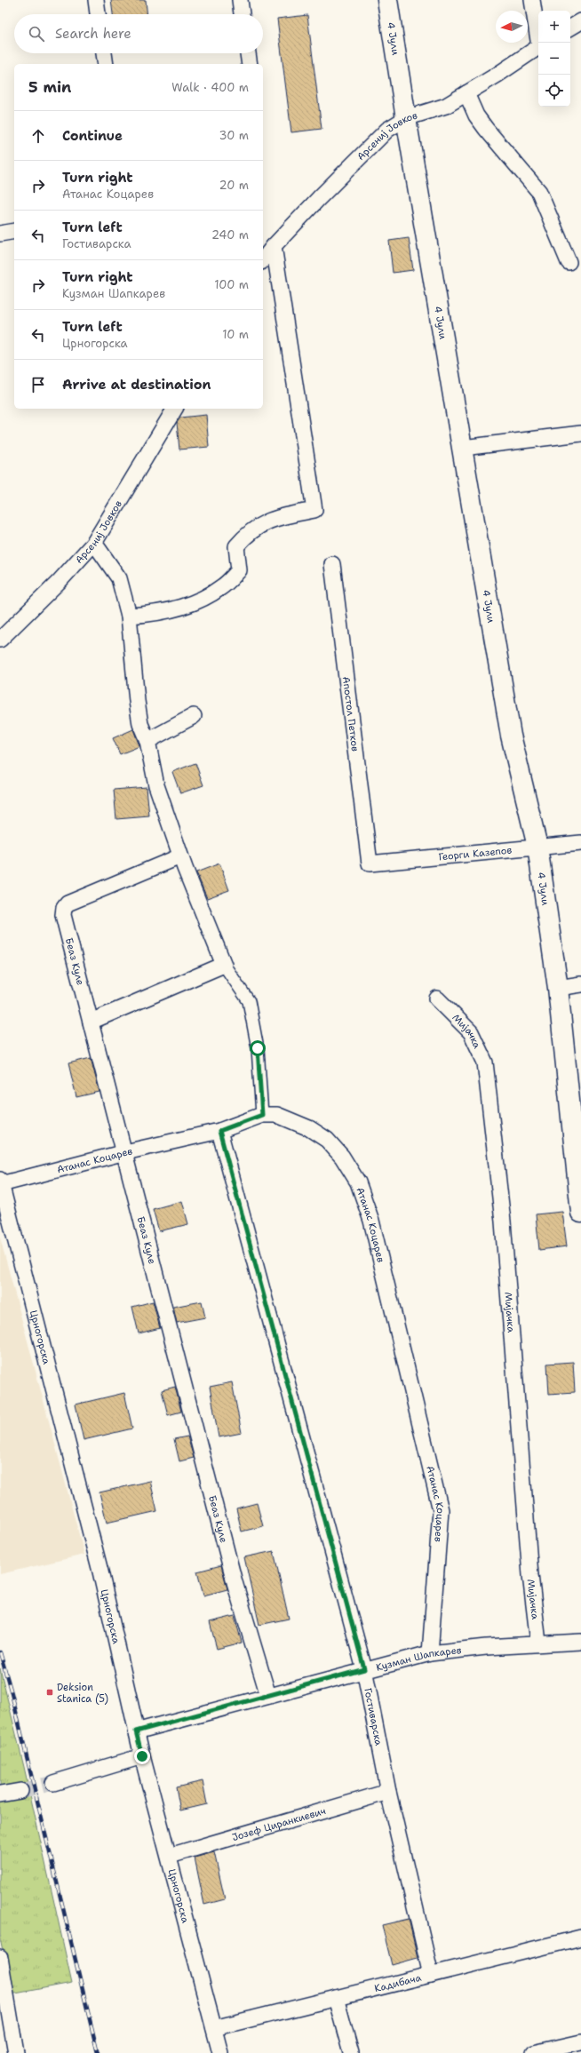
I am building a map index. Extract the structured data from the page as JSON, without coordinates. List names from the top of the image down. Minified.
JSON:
{"streets":{"street":["4 Јули","Арсениј Јовков","Апостол Петков","Георги Казепов","Беаз Куле","Мијачка","Атанас Коцарев","Црногорска","Кузман Шапкарев","Гостиварска","Јозеф Циранкиевич","Кадибача"]},"crossings":[["4 Јули","Арсениј Јовков"],["4 Јули","Георги Казепов"],["Апостол Петков","Георги Казепов"],["Беаз Куле","Атанас Коцарев"],["Беаз Куле","Кузман Шапкарев"],["Мијачка","Кузман Шапкарев"],["Атанас Коцарев","Црногорска"],["Атанас Коцарев","Кузман Шапкарев"],["Атанас Коцарев","Гостиварска"],["Црногорска","Кузман Шапкарев"],["Црногорска","Јозеф Циранкиевич"],["Црногорска","Кадибача"],["Кузман Шапкарев","Гостиварска"],["Гостиварска","Јозеф Циранкиевич"],["Гостиварска","Кадибача"]],"places":{"transit":["Deksion Stanica (5)"]},"north":"left","page":{"map_buttons":["+","−"],"search":"Search here","heading":["5 min","Walk · 400 m"],"list":[["Continue","30 m"],["Turn right","Атанас Коцарев","20 m"],["Turn left","Гостиварска","240 m"],["Turn right","Кузман Шапкарев","100 m"],["Turn left","Црногорска","10 m"],"Arrive at destination"]}}
